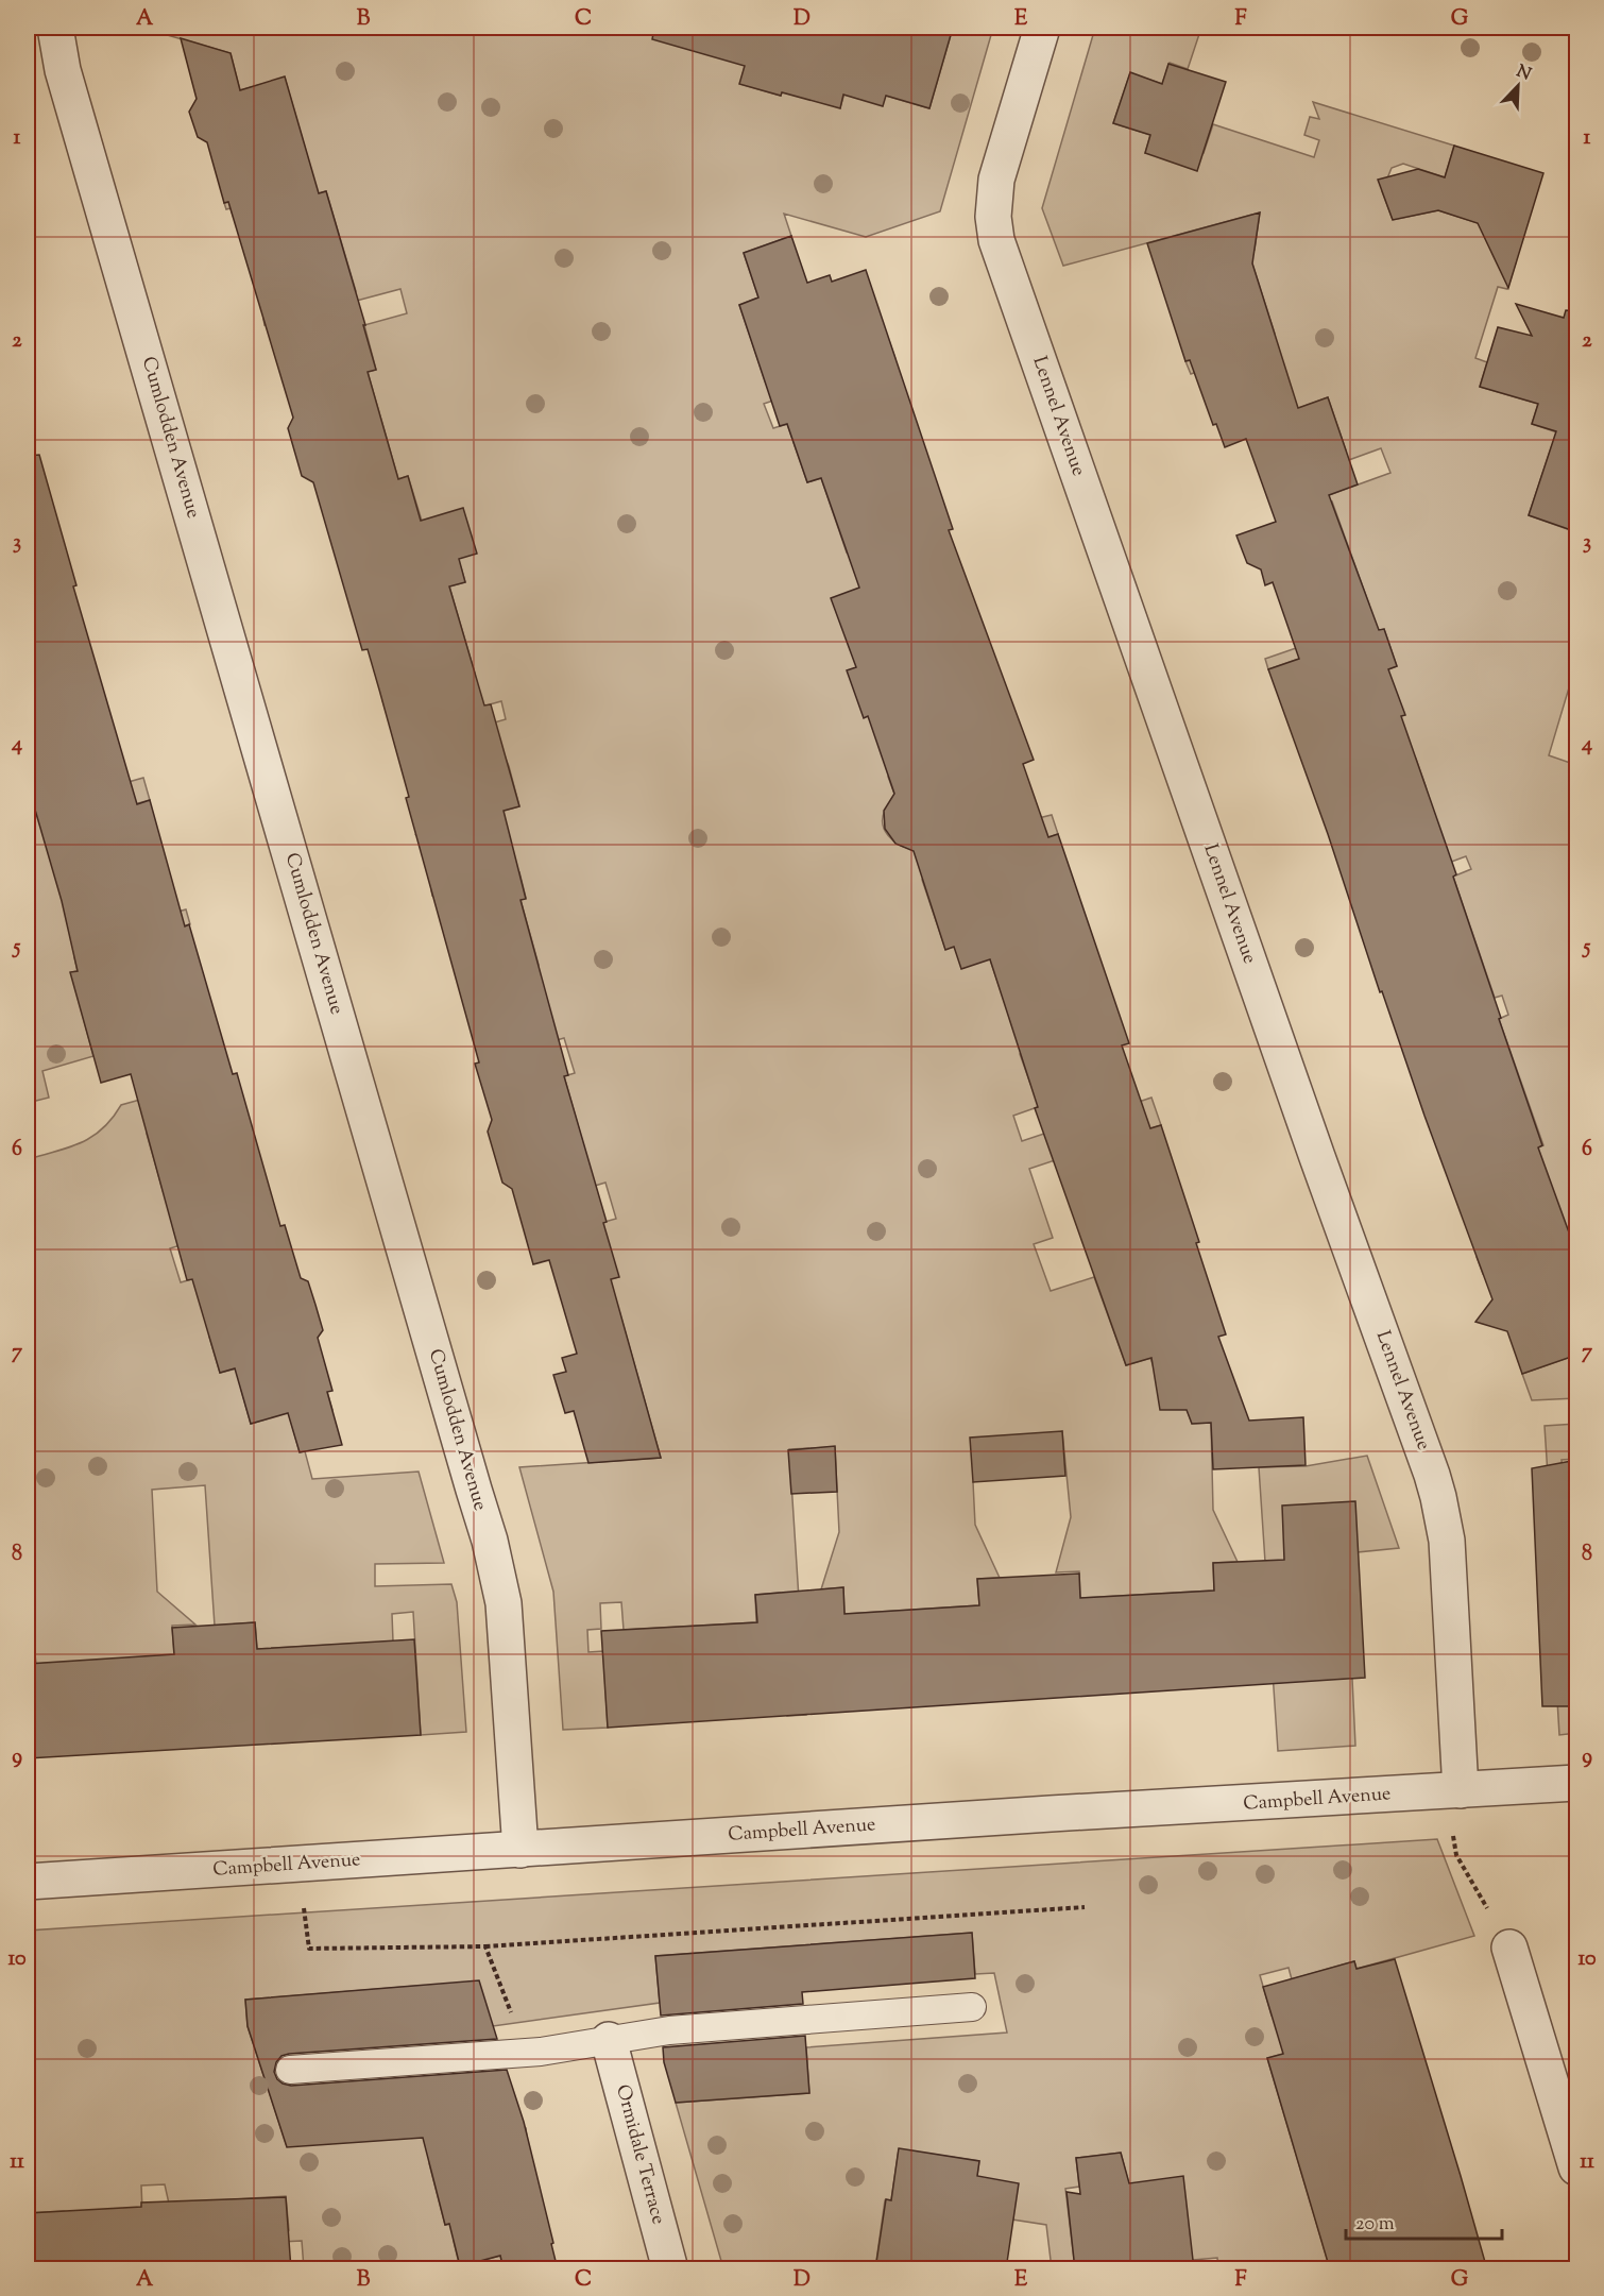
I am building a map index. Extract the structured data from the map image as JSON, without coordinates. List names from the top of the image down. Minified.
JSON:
{"streets":{"street":["Lennel Avenue","Cumlodden Avenue","Campbell Avenue","Ormidale Terrace"]},"crossings":[["Lennel Avenue","Campbell Avenue"],["Cumlodden Avenue","Campbell Avenue"]],"scale_bar":"20 m","north":"top right","grid":{"columns":["A","B","C","D","E","F","G"],"rows":["1","2","3","4","5","6","7","8","9","10","11"]}}
